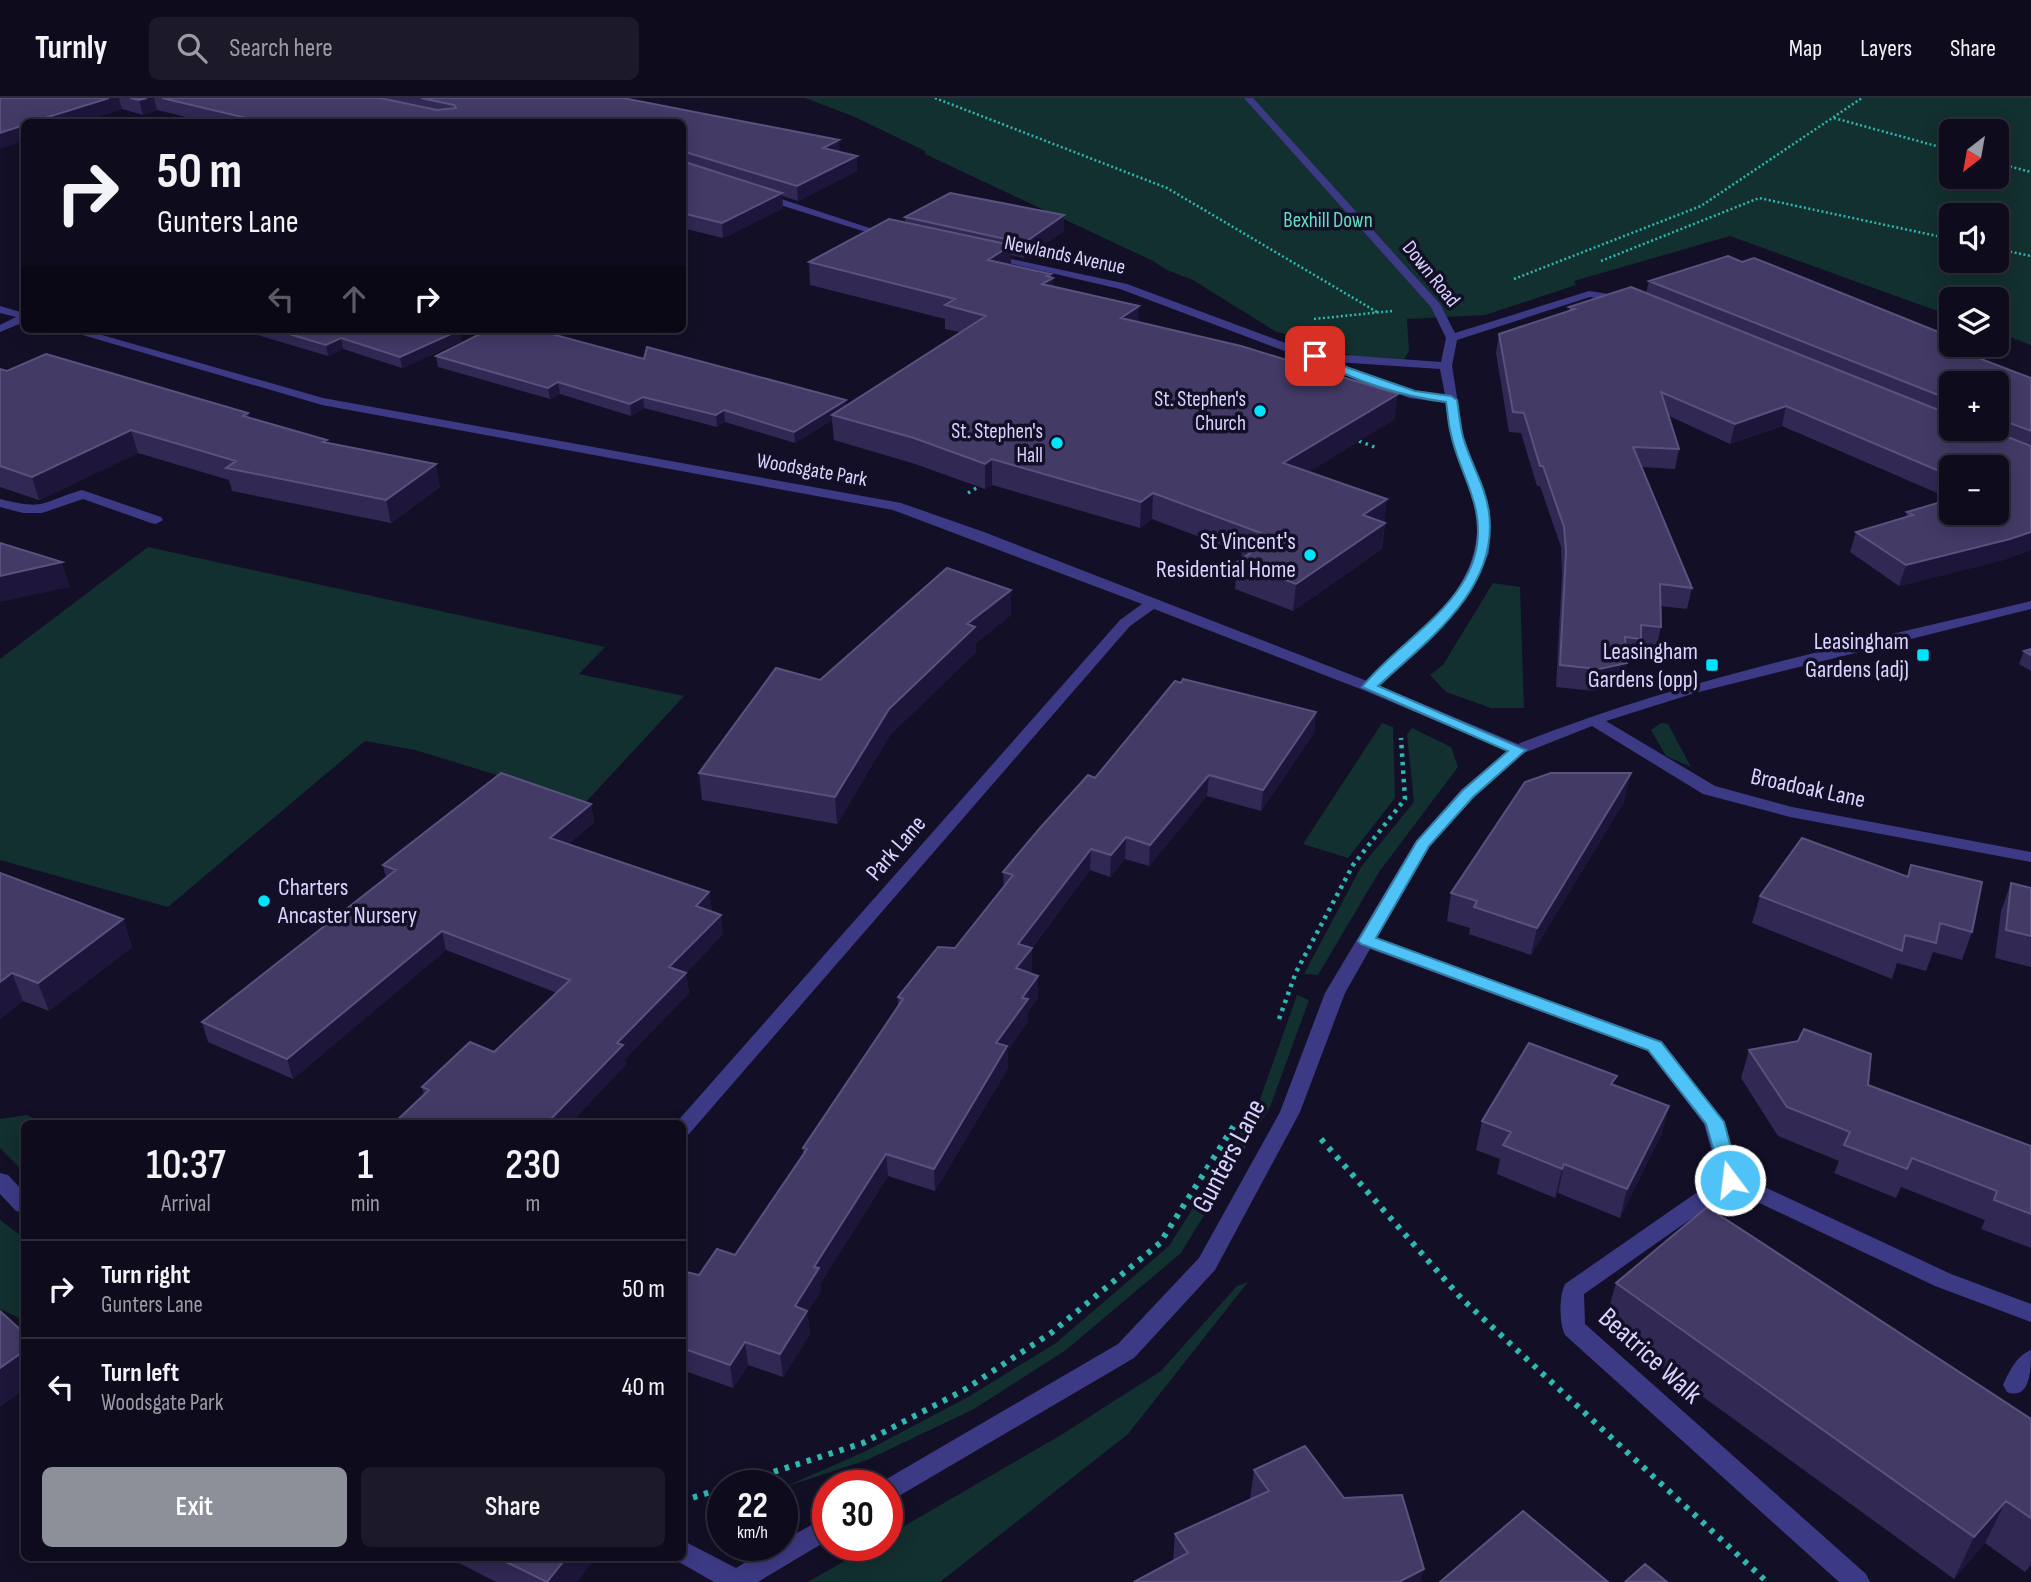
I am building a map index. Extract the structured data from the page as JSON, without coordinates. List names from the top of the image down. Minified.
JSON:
{"streets":{"street":["Newlands Avenue","Down Road","Woodsgate Park","Broadoak Lane","Park Lane","Gunters Lane","Beatrice Walk"]},"crossings":[["Newlands Avenue","Down Road"],["Down Road","Woodsgate Park"],["Woodsgate Park","Park Lane"],["Woodsgate Park","Gunters Lane"],["Broadoak Lane","Gunters Lane"]],"parks":["Bexhill Down"],"places":{"other":["St. Stephen's Church","St. Stephen's Hall","St Vincent's Residential Home","Charters Ancaster Nursery"],"transit":["Leasingham Gardens (adj)","Leasingham Gardens (opp)"]},"north":"bottom left","page":{"header":"Turnly","search":"Search here","nav":["Map","Layers","Share"],"map_buttons":["+","−"],"turn":["50 m","Gunters Lane"],"eta":["10:37","Arrival","1","min","230","m"],"list":[{"name":"Turn right","note":"Gunters Lane","value":"50 m"},{"name":"Turn left","note":"Woodsgate Park","value":"40 m"}],"buttons":["Exit","Share"],"speed":"22 km/h","limit":"30"}}
